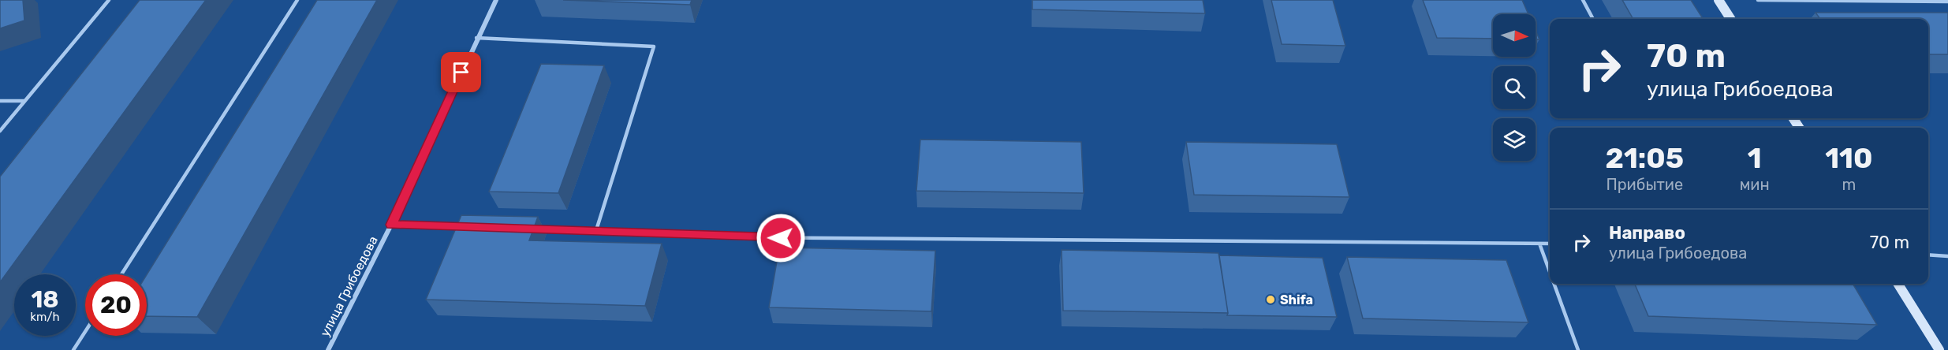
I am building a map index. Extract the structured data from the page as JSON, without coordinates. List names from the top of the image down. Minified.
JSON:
{"streets":{"street":["улица Грибоедова"]},"places":["Shifa"],"north":"right","page":{"turn":["70 m","улица Грибоедова"],"eta":["21:05","Прибытие","1","мин","110","m"],"list":[{"name":"Направо","note":"улица Грибоедова","value":"70 m"}],"speed":"18 km/h","limit":"20"}}
